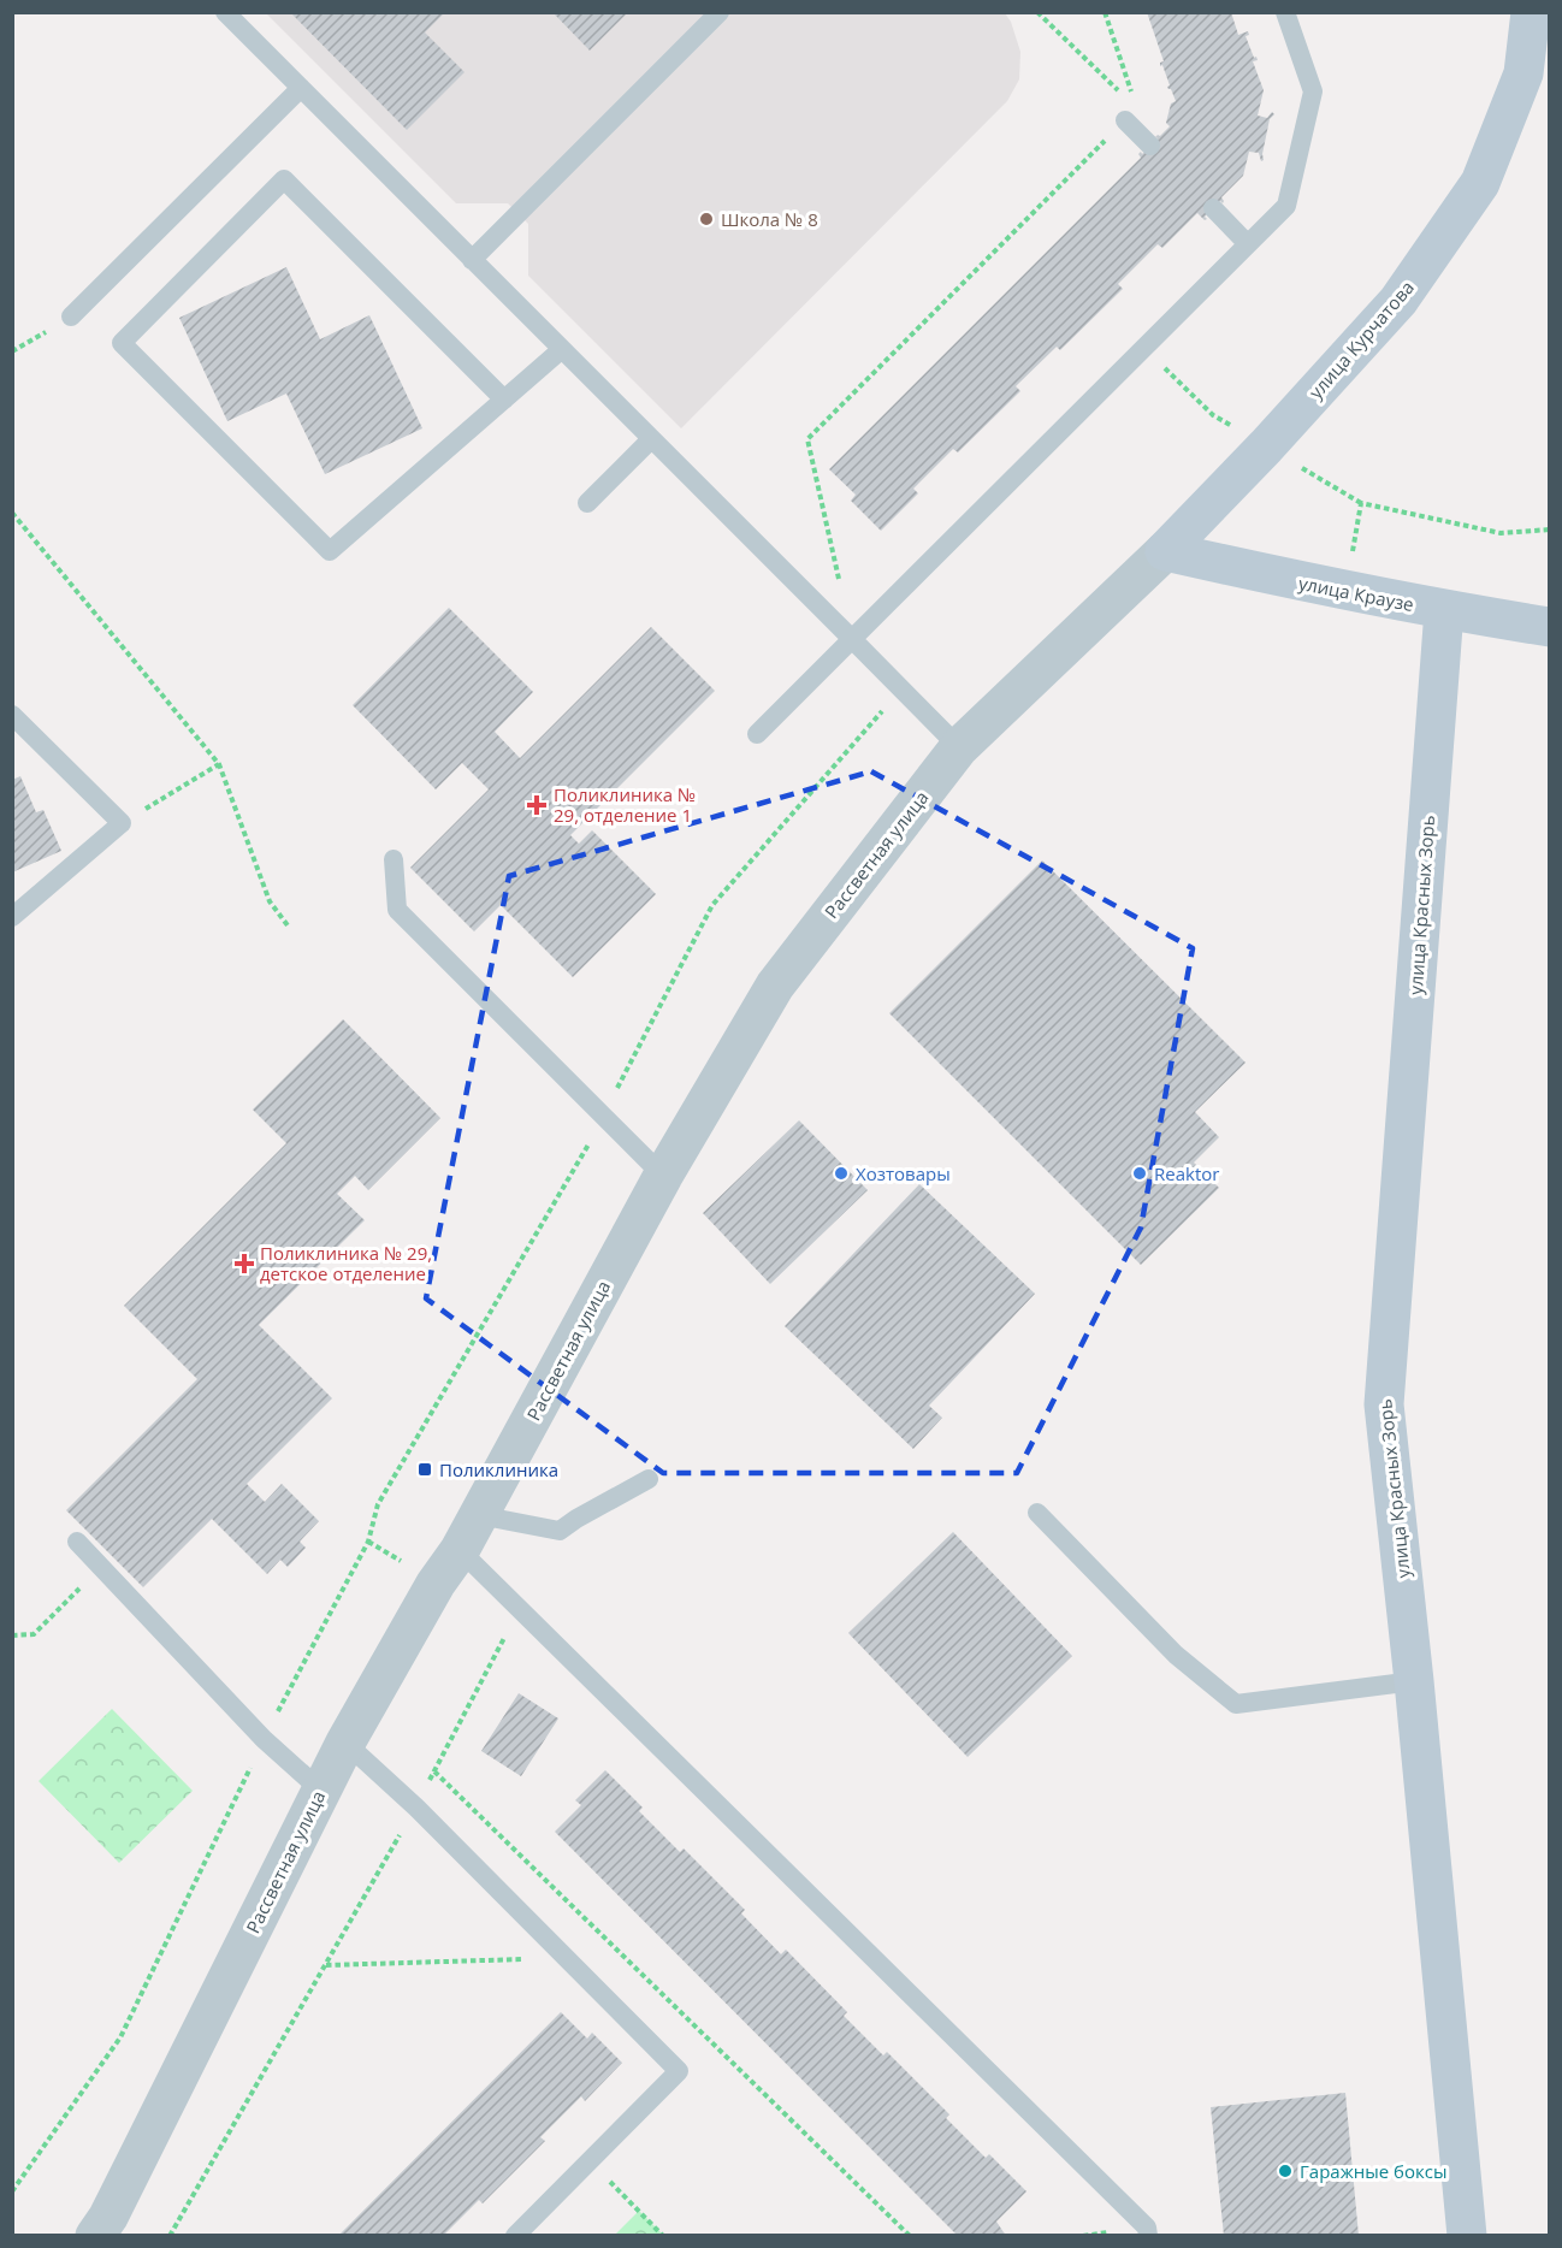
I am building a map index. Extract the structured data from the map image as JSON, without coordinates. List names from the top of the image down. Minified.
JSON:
{"streets":{"main road":["улица Курчатова","улица Краузе","улица Красных Зорь"],"street":["Рассветная улица"]},"crossings":[["улица Курчатова","улица Краузе"],["улица Курчатова","Рассветная улица"],["улица Краузе","Рассветная улица"],["улица Краузе","улица Красных Зорь"]],"places":{"other":["Школа № 8","Хозтовары","Reaktor","Гаражные боксы"],"health":["Поликлиника № 29, отделение 1","Поликлиника № 29, детское отделение"],"transit":["Поликлиника"]}}
